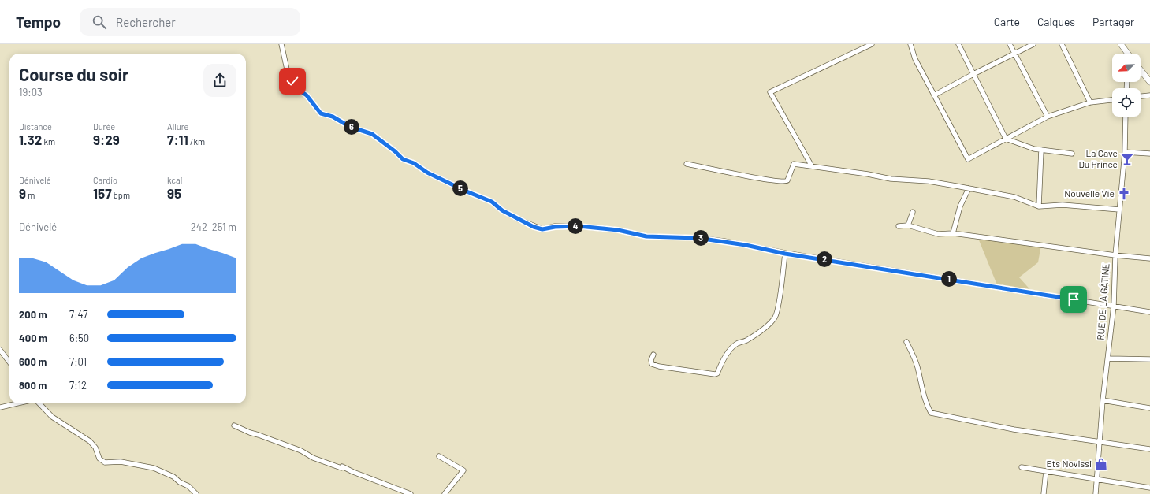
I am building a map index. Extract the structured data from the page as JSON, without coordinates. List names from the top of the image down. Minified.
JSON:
{"streets":{"street":["RUE DE LA GÂTINE"]},"places":{"bar":["La Cave Du Prince"],"church":["Nouvelle Vie"],"shop":["Ets Novissi"]},"north":"bottom left","page":{"header":"Tempo","search":"Rechercher","nav":["Carte","Calques","Partager"],"heading":["Course du soir","19:03"],"stats":[["Distance","1.32 km"],["Durée","9:29"],["Allure","7:11 /km"],["Dénivelé","9 m"],["Cardio","157 bpm"],["kcal","95"]],"pins":["6","5","4","3","2","1"],"chart":["Dénivelé","242–251 m"],"list":[{"name":"200 m","note":"7:47"},{"name":"400 m","note":"6:50"},{"name":"600 m","note":"7:01"},{"name":"800 m","note":"7:12"}]}}
